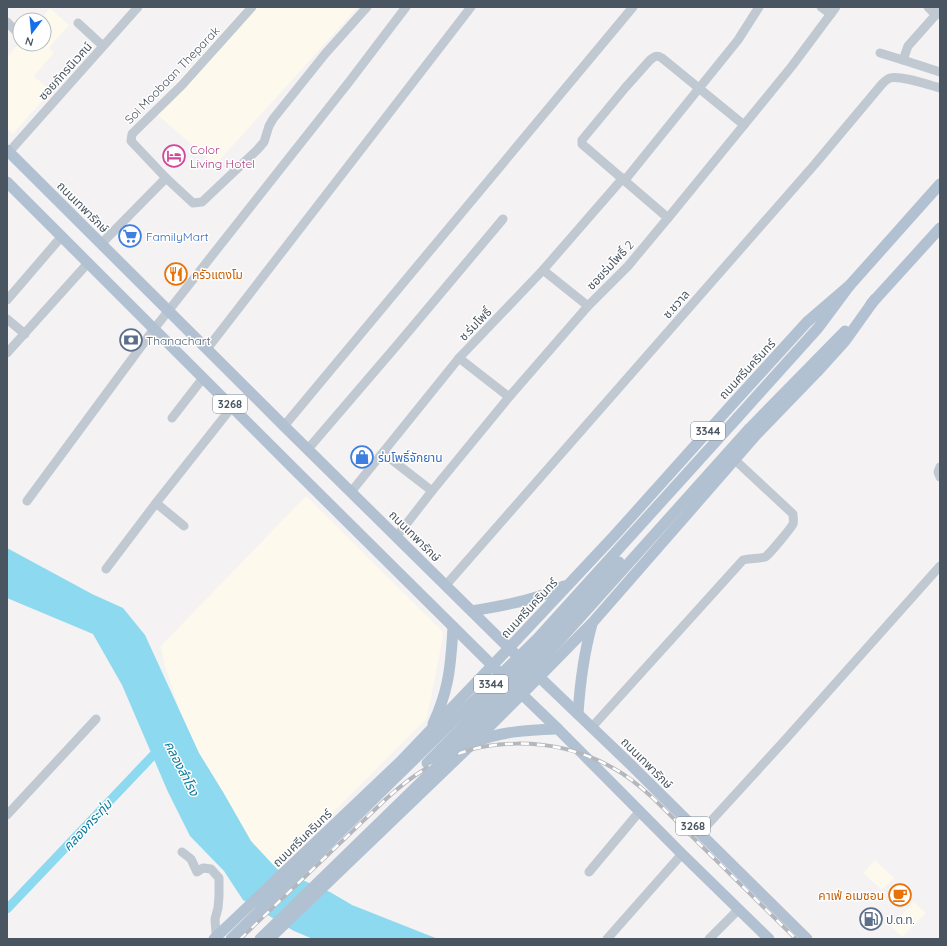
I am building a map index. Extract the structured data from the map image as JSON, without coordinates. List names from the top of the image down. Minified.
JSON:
{"streets":{"main road":["ถนนเทพารักษ์","ถนนศรีนครินทร์","3268","3344"],"street":["ซอยภัทรนิเวศน์","Soi Moobaan Theparak","ซอยร่มโพธิ์ 2","ซ.ชวาล","ซ.ร่มโพธิ์"]},"crossings":[["ซอยภัทรนิเวศน์","ถนนเทพารักษ์"],["ถนนเทพารักษ์","ซอยร่มโพธิ์ 2"],["ถนนเทพารักษ์","ซ.ชวาล"],["ถนนเทพารักษ์","ซ.ร่มโพธิ์"],["ถนนเทพารักษ์","ถนนศรีนครินทร์"],["ถนนเทพารักษ์","3344"],["ถนนศรีนครินทร์","3268"],["3268","3344"]],"water":["คลองสำโรง","คลองกระทุ่ม"],"places":{"hotel":["Color Living Hotel"],"supermarket":["FamilyMart"],"restaurant":["ครัวแตงโม"],"bank":["Thanachart"],"shop":["ร่มโพธิ์จักยาน"],"cafe":["คาเฟ่ อเมซอน"],"fuel station":["ป.ต.ท."]},"north":"bottom"}
